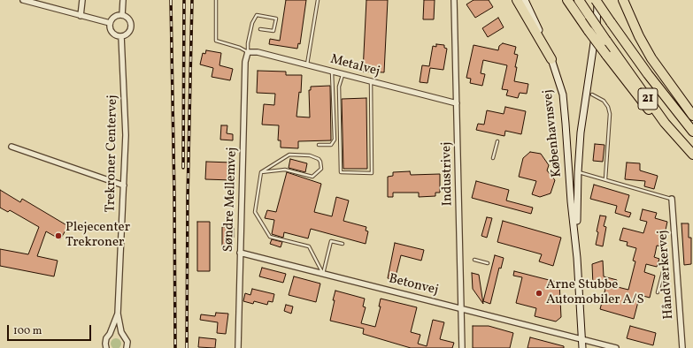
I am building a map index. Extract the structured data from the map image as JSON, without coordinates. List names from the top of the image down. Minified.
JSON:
{"streets":{"highway":["21"],"main road":["Københavnsvej"],"street":["Metalvej","Trekroner Centervej","Industrivej","Søndre Mellemvej","Håndværkervej","Betonvej"]},"crossings":[["Metalvej","Industrivej"],["Metalvej","Søndre Mellemvej"],["21","Københavnsvej"],["Københavnsvej","Håndværkervej"],["Københavnsvej","Betonvej"],["Industrivej","Betonvej"],["Søndre Mellemvej","Betonvej"]],"places":["Plejecenter Trekroner","Arne Stubbe Automobiler A/S"],"scale_bar":"100 m"}
